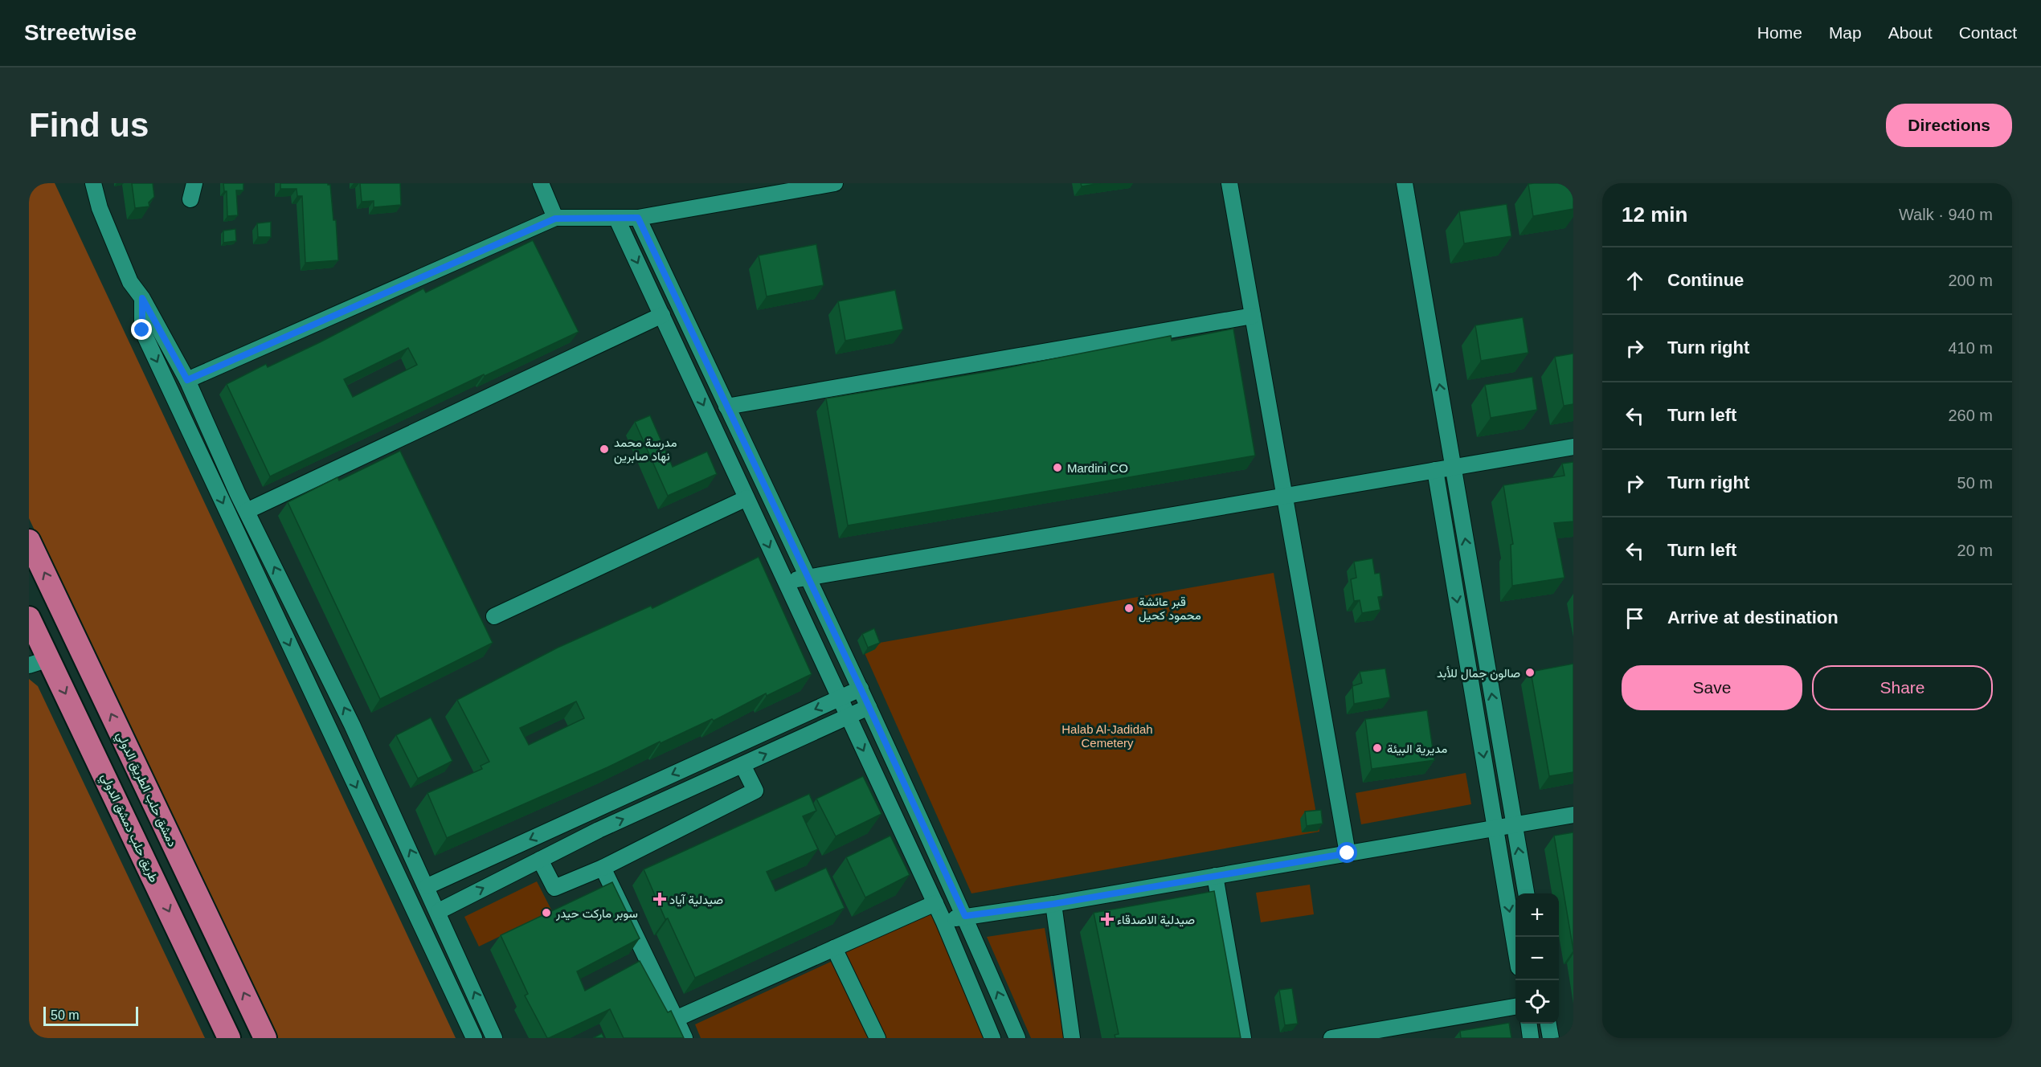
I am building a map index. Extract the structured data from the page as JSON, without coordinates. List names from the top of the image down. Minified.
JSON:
{"streets":{"highway":["دمشق حلب الطريق الدولي","طريق حلب دمشق الدولي"]},"one_way":["دمشق حلب الطريق الدولي","طريق حلب دمشق الدولي"],"parks":["Halab Al-Jadidah Cemetery"],"places":{"other":["مدرسة محمد نهاد صابرين","Mardini CO","قبر عائشة محمود كحيل","صالون جمال للأبد","مديرية البيئة","سوبر ماركت حيدر"],"health":["صيدلية آياد","صيدلية الاصدقاء"]},"scale_bar":"50 m","page":{"header":"Streetwise","nav":["Home","Map","About","Contact"],"buttons":["Directions",["Save","Share"]],"title":"Find us","heading":["12 min","Walk · 940 m"],"list":[["Continue","200 m"],["Turn right","410 m"],["Turn left","260 m"],["Turn right","50 m"],["Turn left","20 m"],"Arrive at destination"],"map_buttons":["+","−"],"scale":"50 m"}}
